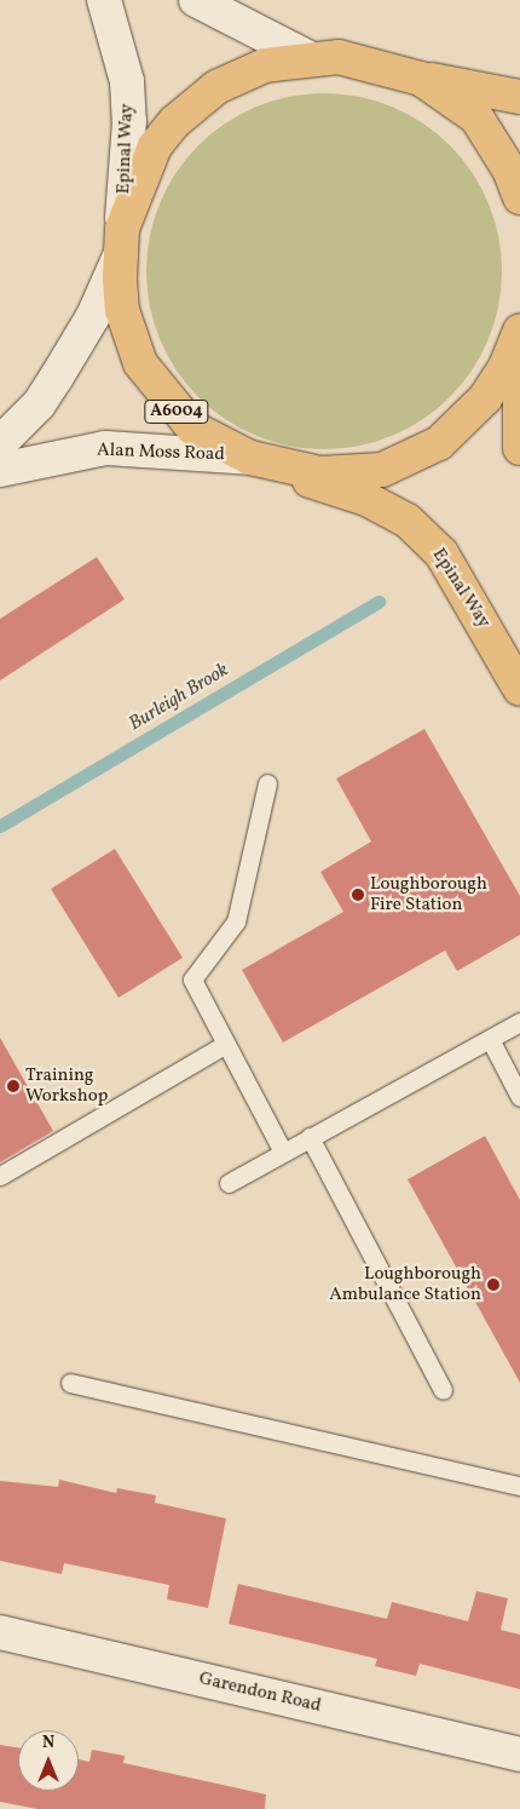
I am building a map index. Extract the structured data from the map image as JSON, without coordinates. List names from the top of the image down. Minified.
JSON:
{"streets":{"main road":["Epinal Way","A6004"],"street":["Alan Moss Road","Garendon Road"]},"crossings":[["Epinal Way","A6004"],["Epinal Way","Alan Moss Road"],["A6004","Alan Moss Road"]],"water":["Burleigh Brook"],"places":["Loughborough Fire Station","Training Workshop","Loughborough Ambulance Station"],"north":"top"}
